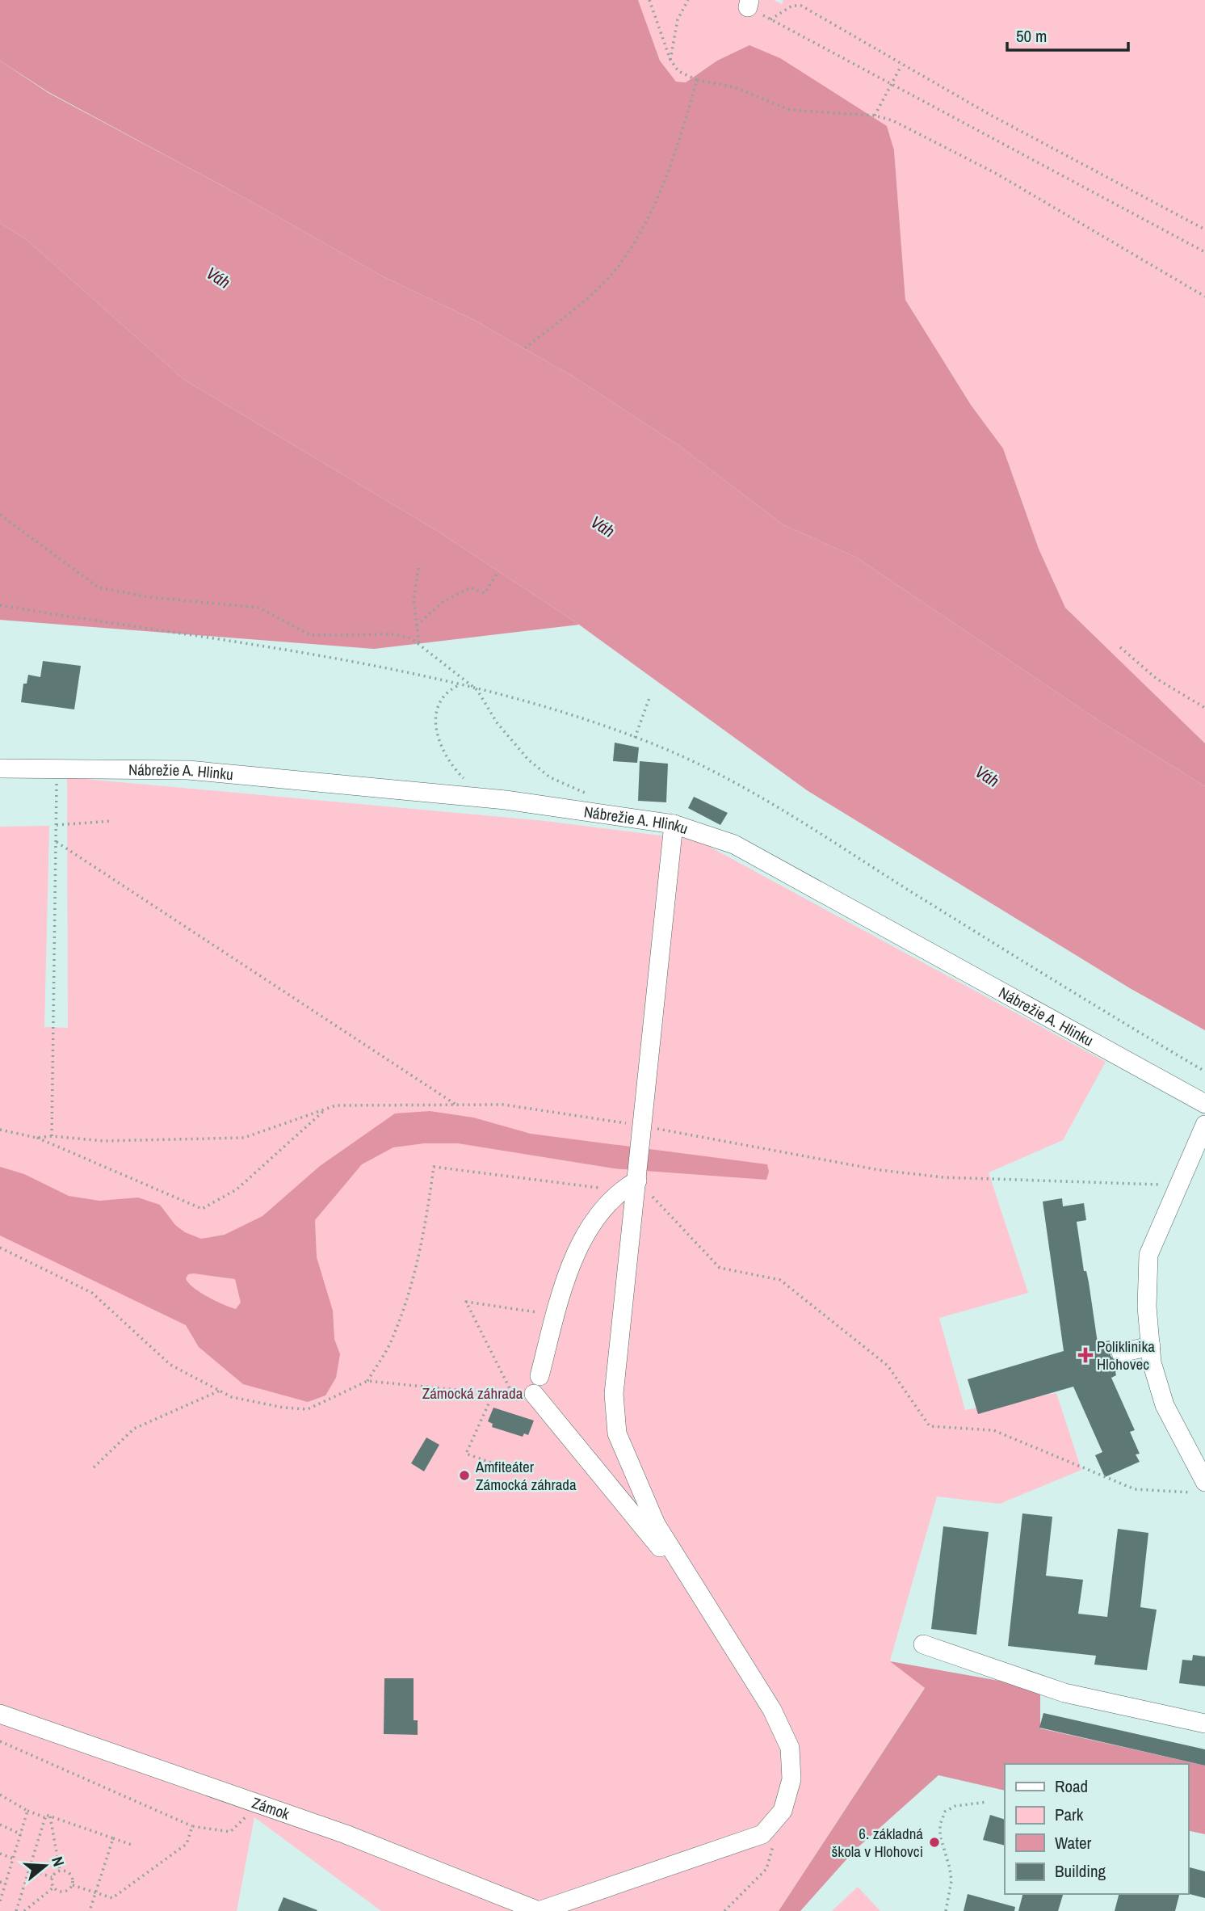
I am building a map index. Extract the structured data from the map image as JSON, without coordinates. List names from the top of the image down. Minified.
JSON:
{"streets":{"street":["Nábrežie A. Hlinku","Zámok"]},"water":["Váh"],"parks":["Zámocká záhrada"],"places":{"health":["Poliklinika Hlohovec"],"other":["Amfiteáter Zámocká záhrada","6. základná škola v Hlohovci"]},"legend":["Road","Park","Water","Building"],"scale_bar":"50 m","north":"right"}
